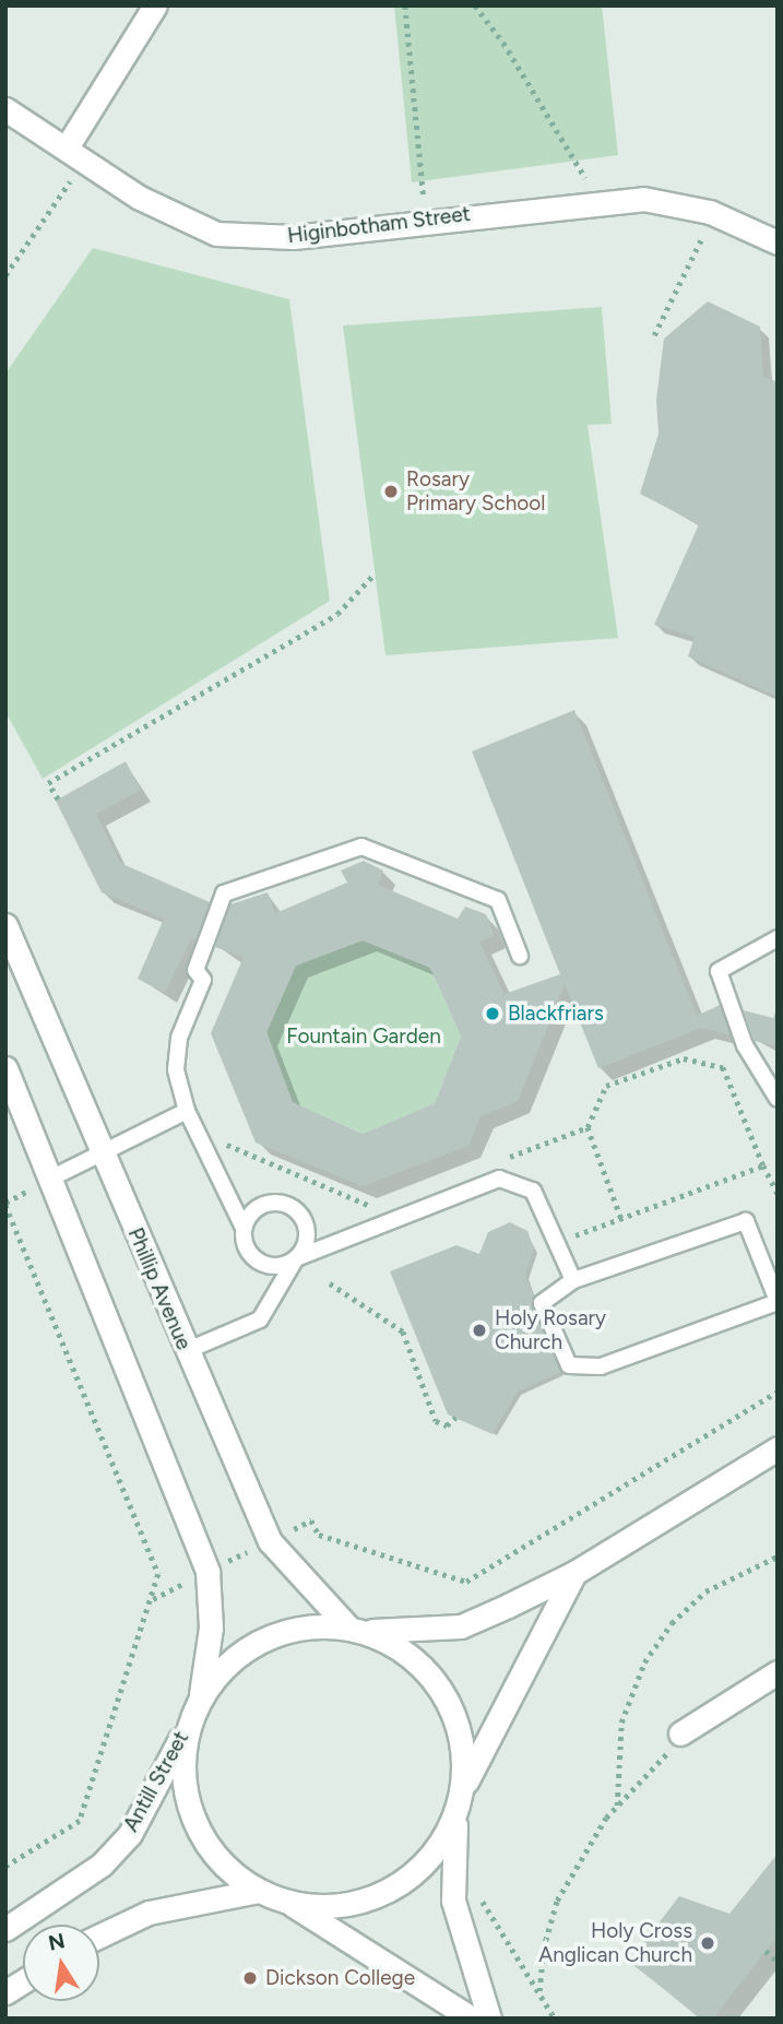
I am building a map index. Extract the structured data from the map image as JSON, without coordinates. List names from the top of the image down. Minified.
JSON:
{"streets":{"main road":["Higinbotham Street","Phillip Avenue","Antill Street"]},"parks":["Fountain Garden"],"places":["Rosary Primary School","Blackfriars","Holy Rosary Church","Holy Cross Anglican Church","Dickson College"],"north":"top"}
